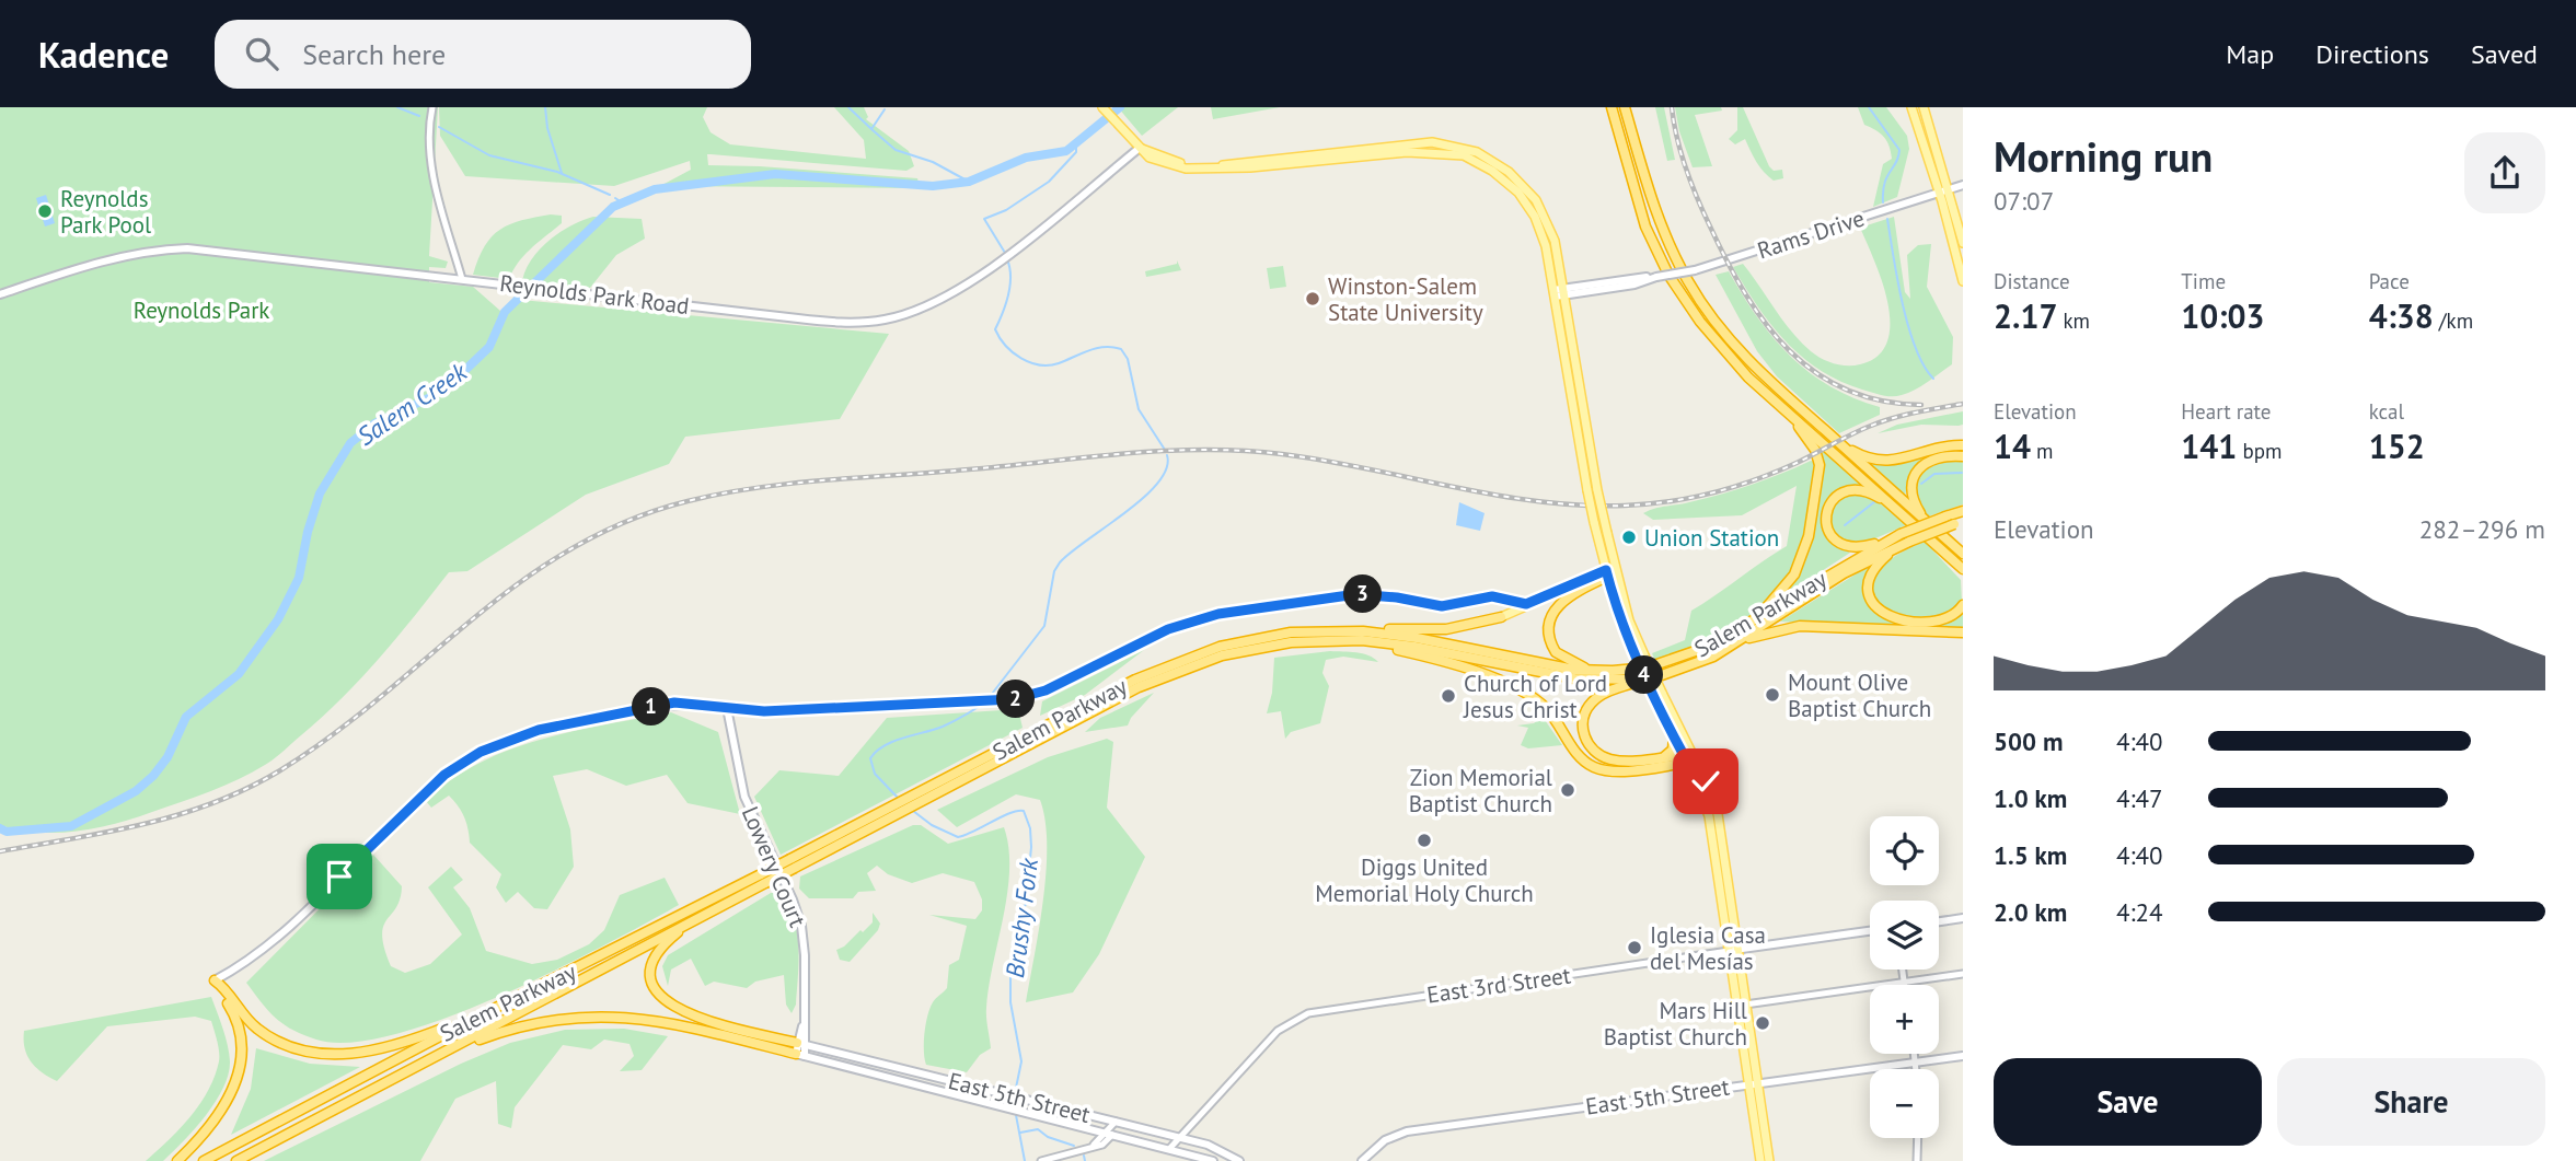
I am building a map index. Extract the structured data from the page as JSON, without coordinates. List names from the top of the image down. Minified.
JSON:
{"streets":{"highway":["Salem Parkway"],"main road":["Rams Drive","Reynolds Park Road","Lowery Court","East 3rd Street","East 5th Street"]},"crossings":[["Lowery Court","East 5th Street"],["East 3rd Street","East 5th Street"]],"water":["Salem Creek","Brushy Fork"],"parks":["Reynolds Park"],"places":["Reynolds Park Pool","Winston-Salem State University","Union Station","Mount Olive Baptist Church","Church of Lord Jesus Christ","Zion Memorial Baptist Church","Diggs United Memorial Holy Church","Iglesia Casa del Mesías","Mars Hill Baptist Church"],"page":{"header":"Kadence","search":"Search here","nav":["Map","Directions","Saved"],"heading":["Morning run","07:07"],"stats":[["Distance","2.17 km"],["Time","10:03"],["Pace","4:38 /km"],["Elevation","14 m"],["Heart rate","141 bpm"],["kcal","152"]],"chart":["Elevation","282–296 m"],"pins":["3","4","2","1"],"list":[{"name":"500 m","note":"4:40"},{"name":"1.0 km","note":"4:47"},{"name":"1.5 km","note":"4:40"},{"name":"2.0 km","note":"4:24"}],"map_buttons":["+","−"],"buttons":["Save","Share"]}}
